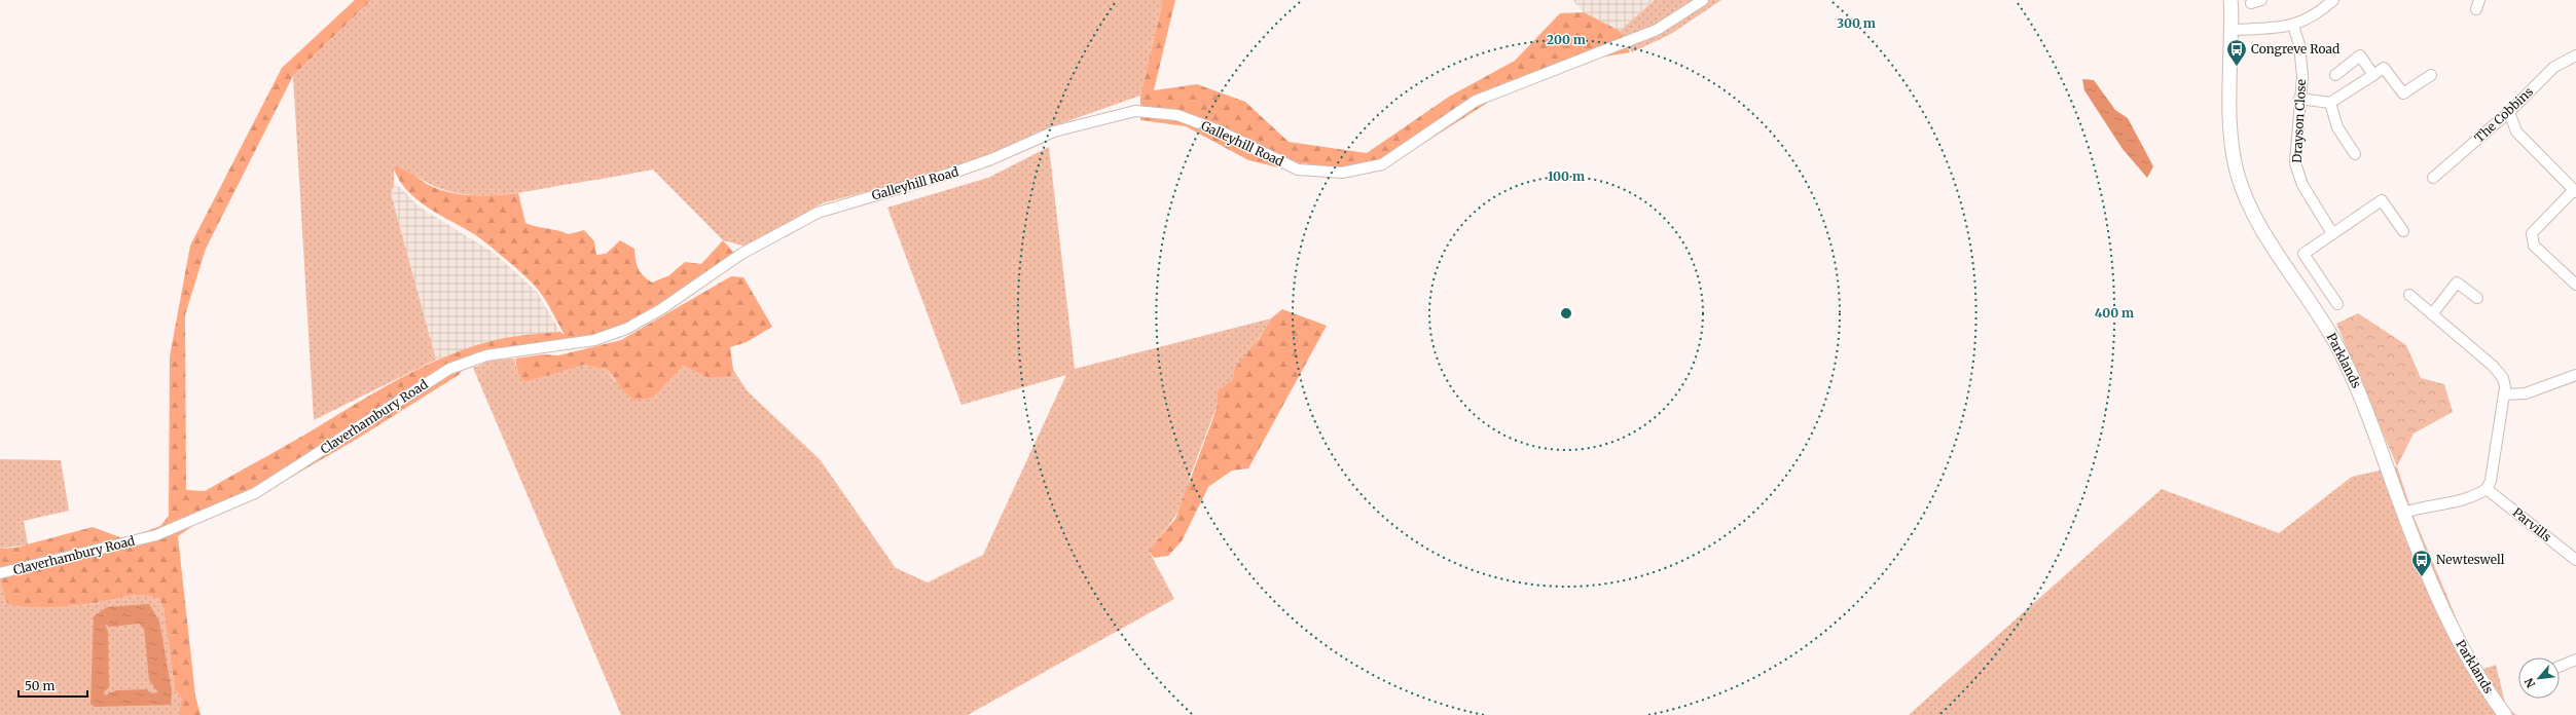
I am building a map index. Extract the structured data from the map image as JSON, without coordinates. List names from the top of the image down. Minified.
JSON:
{"streets":{"street":["The Cobbins","Drayson Close","Galleyhill Road","Parklands","Claverhambury Road","Parvills"]},"crossings":[["Galleyhill Road","Claverhambury Road"]],"places":{"bus stop":["Congreve Road","Newteswell"]},"scale_bar":"50 m","north":"bottom left","rings":["300 m","200 m","100 m","400 m"]}
